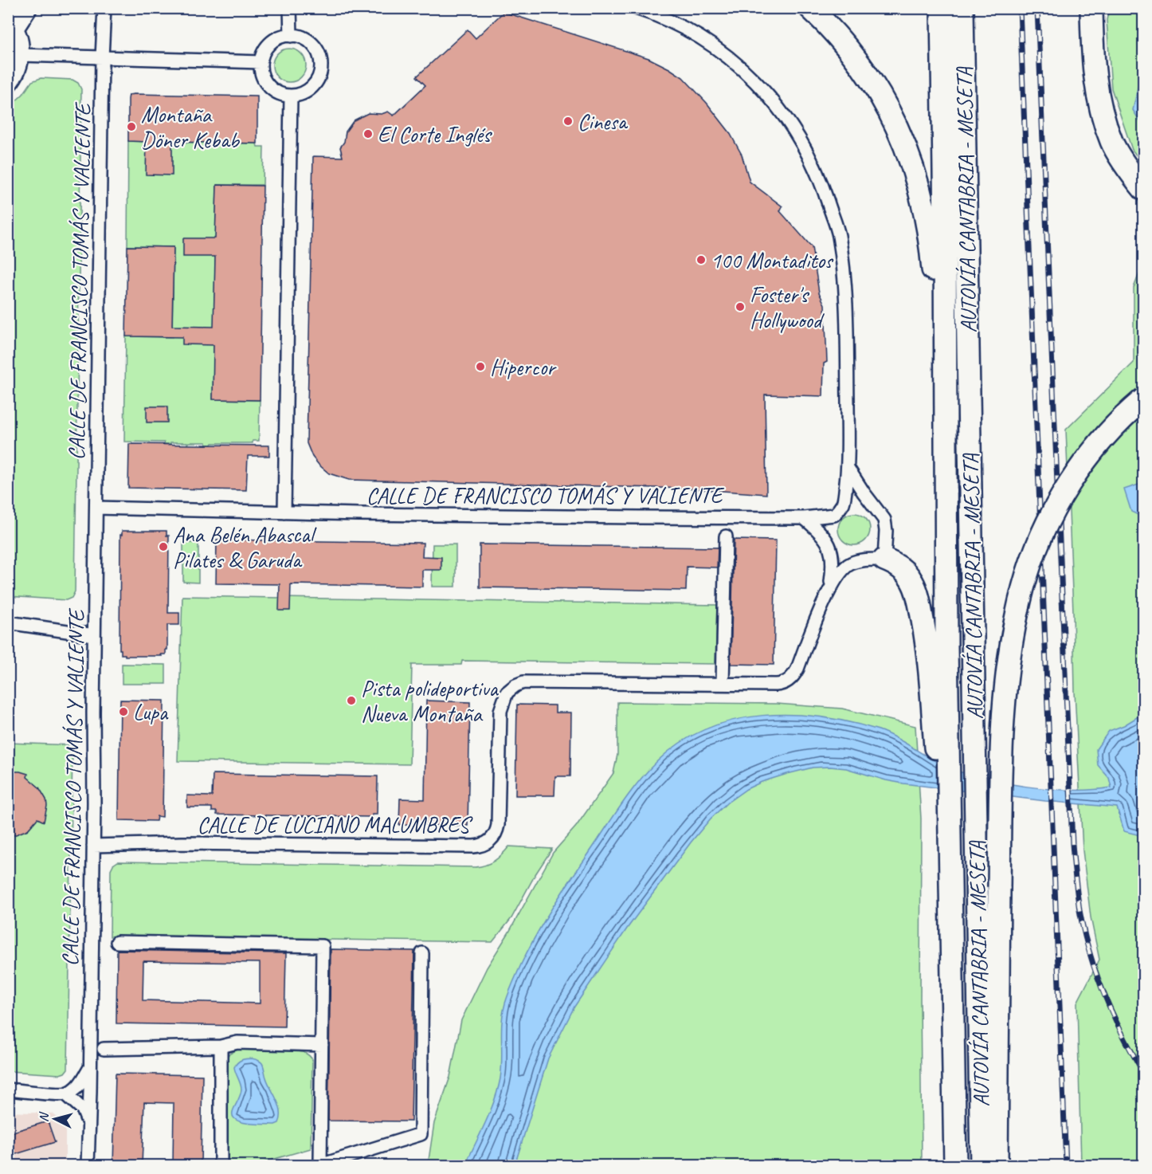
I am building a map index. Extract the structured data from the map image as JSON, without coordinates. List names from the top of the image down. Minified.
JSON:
{"streets":{"highway":["AUTOVÍA CANTABRIA - MESETA"],"street":["CALLE DE FRANCISCO TOMÁS Y VALIENTE","CALLE DE LUCIANO MALUMBRES"]},"crossings":[["CALLE DE FRANCISCO TOMÁS Y VALIENTE","CALLE DE LUCIANO MALUMBRES"]],"places":["Cinesa","Montaña Döner Kebab","El Corte Inglés","100 Montaditos","Foster's Hollywood","Hipercor","Ana Belén Abascal Pilates & Garuda","Pista polideportiva Nueva Montaña","Lupa"],"north":"left"}
